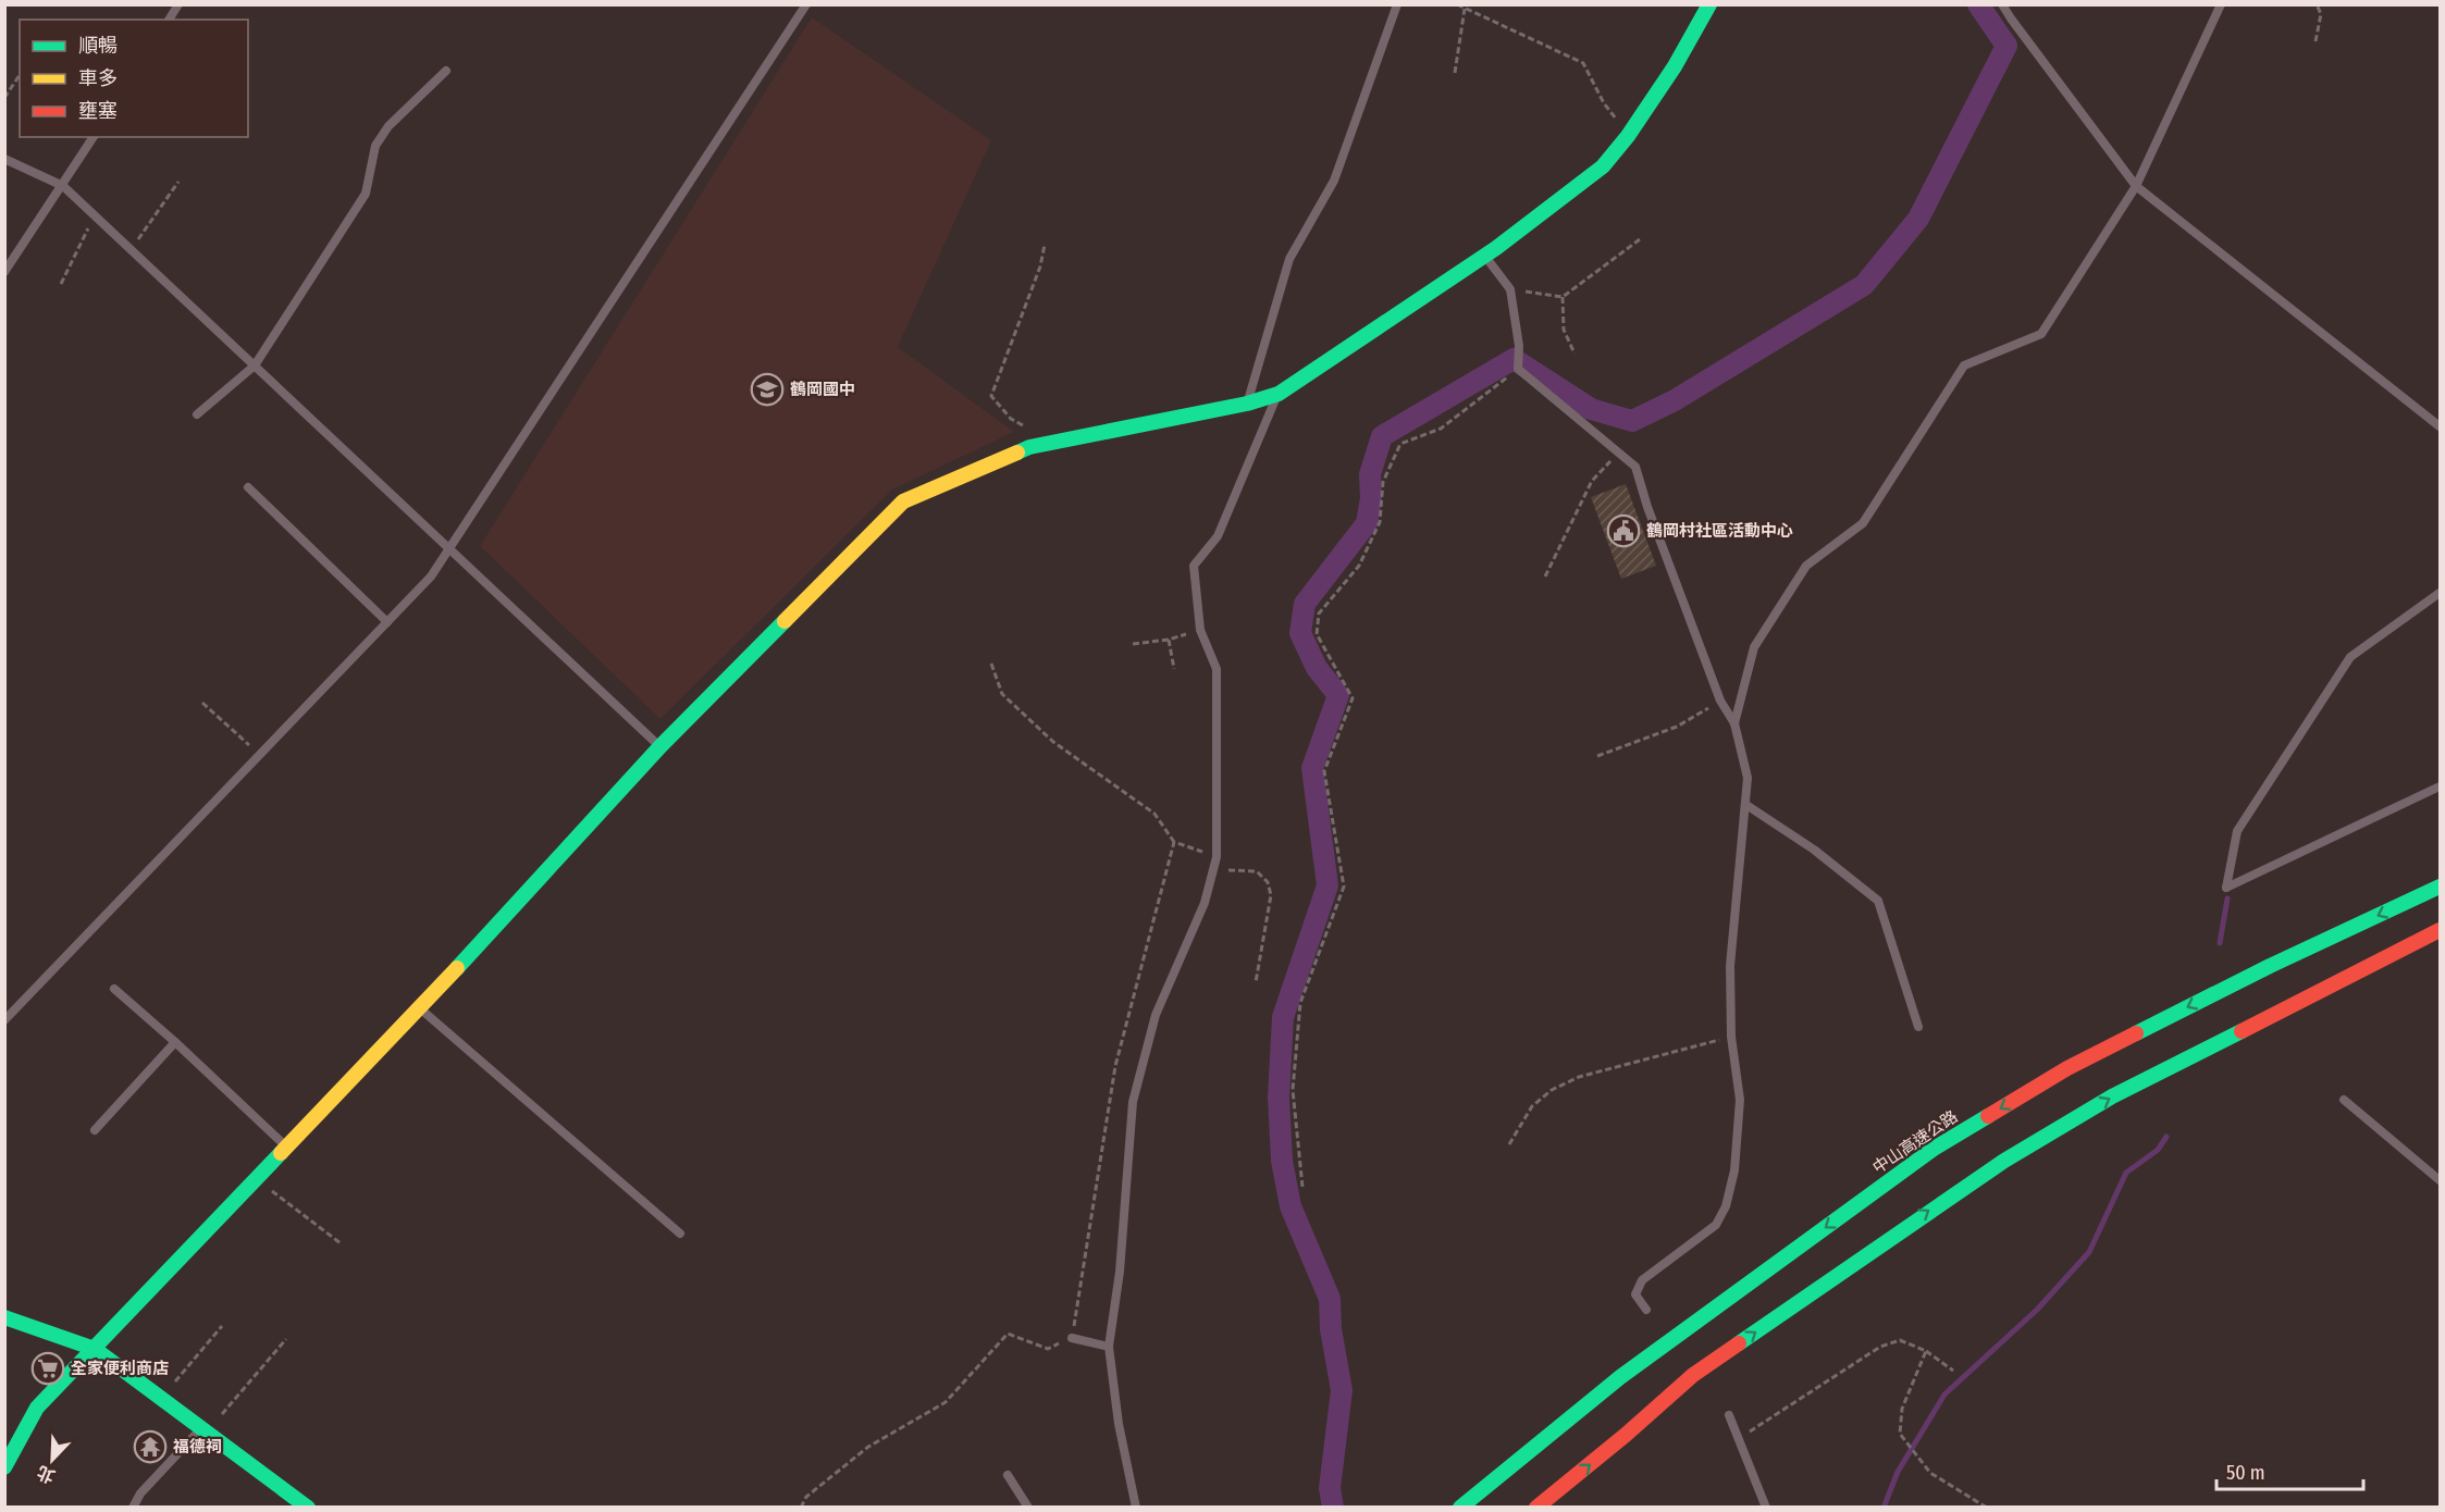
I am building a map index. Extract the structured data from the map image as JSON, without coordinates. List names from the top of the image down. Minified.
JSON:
{"streets":{"main road":["中山高速公路"]},"places":{"school or university":["鶴岡國中"],"public building":["鶴岡村社區活動中心"],"supermarket":["全家便利商店"],"temple":["福德祠"]},"legend":["順暢","車多","壅塞"],"scale_bar":"50 m","north":"bottom left"}
